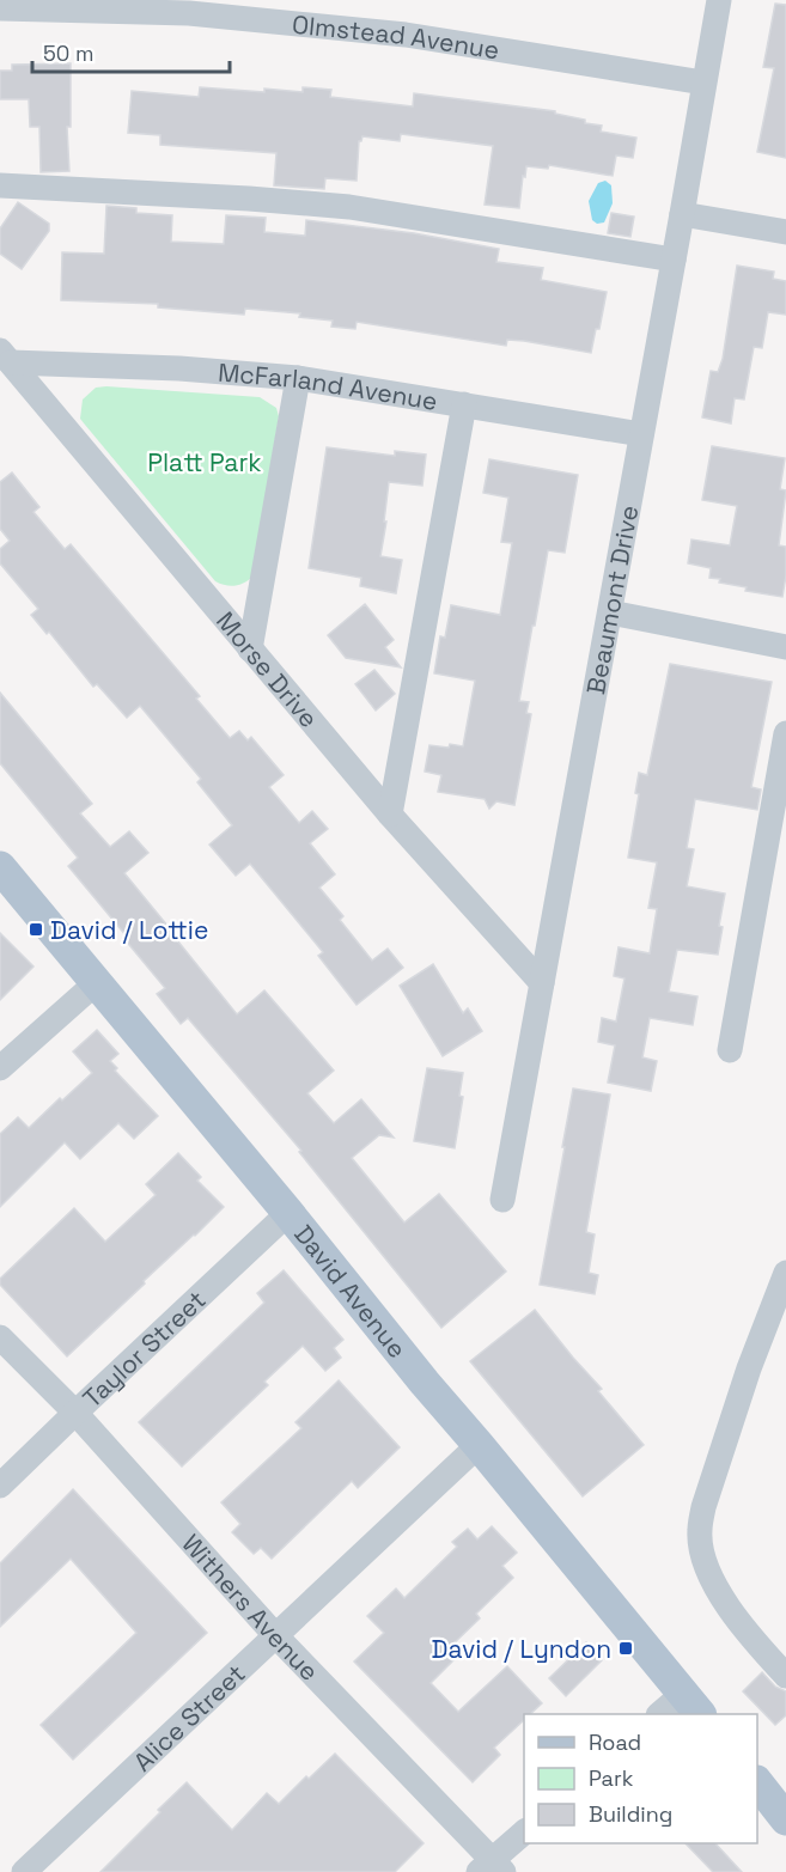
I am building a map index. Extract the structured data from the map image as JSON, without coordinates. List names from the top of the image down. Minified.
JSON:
{"streets":{"main road":["David Avenue"],"street":["Olmstead Avenue","McFarland Avenue","Beaumont Drive","Morse Drive","Taylor Street","Withers Avenue","Alice Street"]},"crossings":[["Olmstead Avenue","Beaumont Drive"],["McFarland Avenue","Beaumont Drive"],["McFarland Avenue","Morse Drive"],["Beaumont Drive","Morse Drive"],["David Avenue","Taylor Street"],["David Avenue","Alice Street"],["Taylor Street","Withers Avenue"],["Withers Avenue","Alice Street"]],"parks":["Platt Park"],"places":{"transit":["David / Lottie","David / Lyndon"]},"legend":["Road","Park","Building"],"scale_bar":"50 m"}
